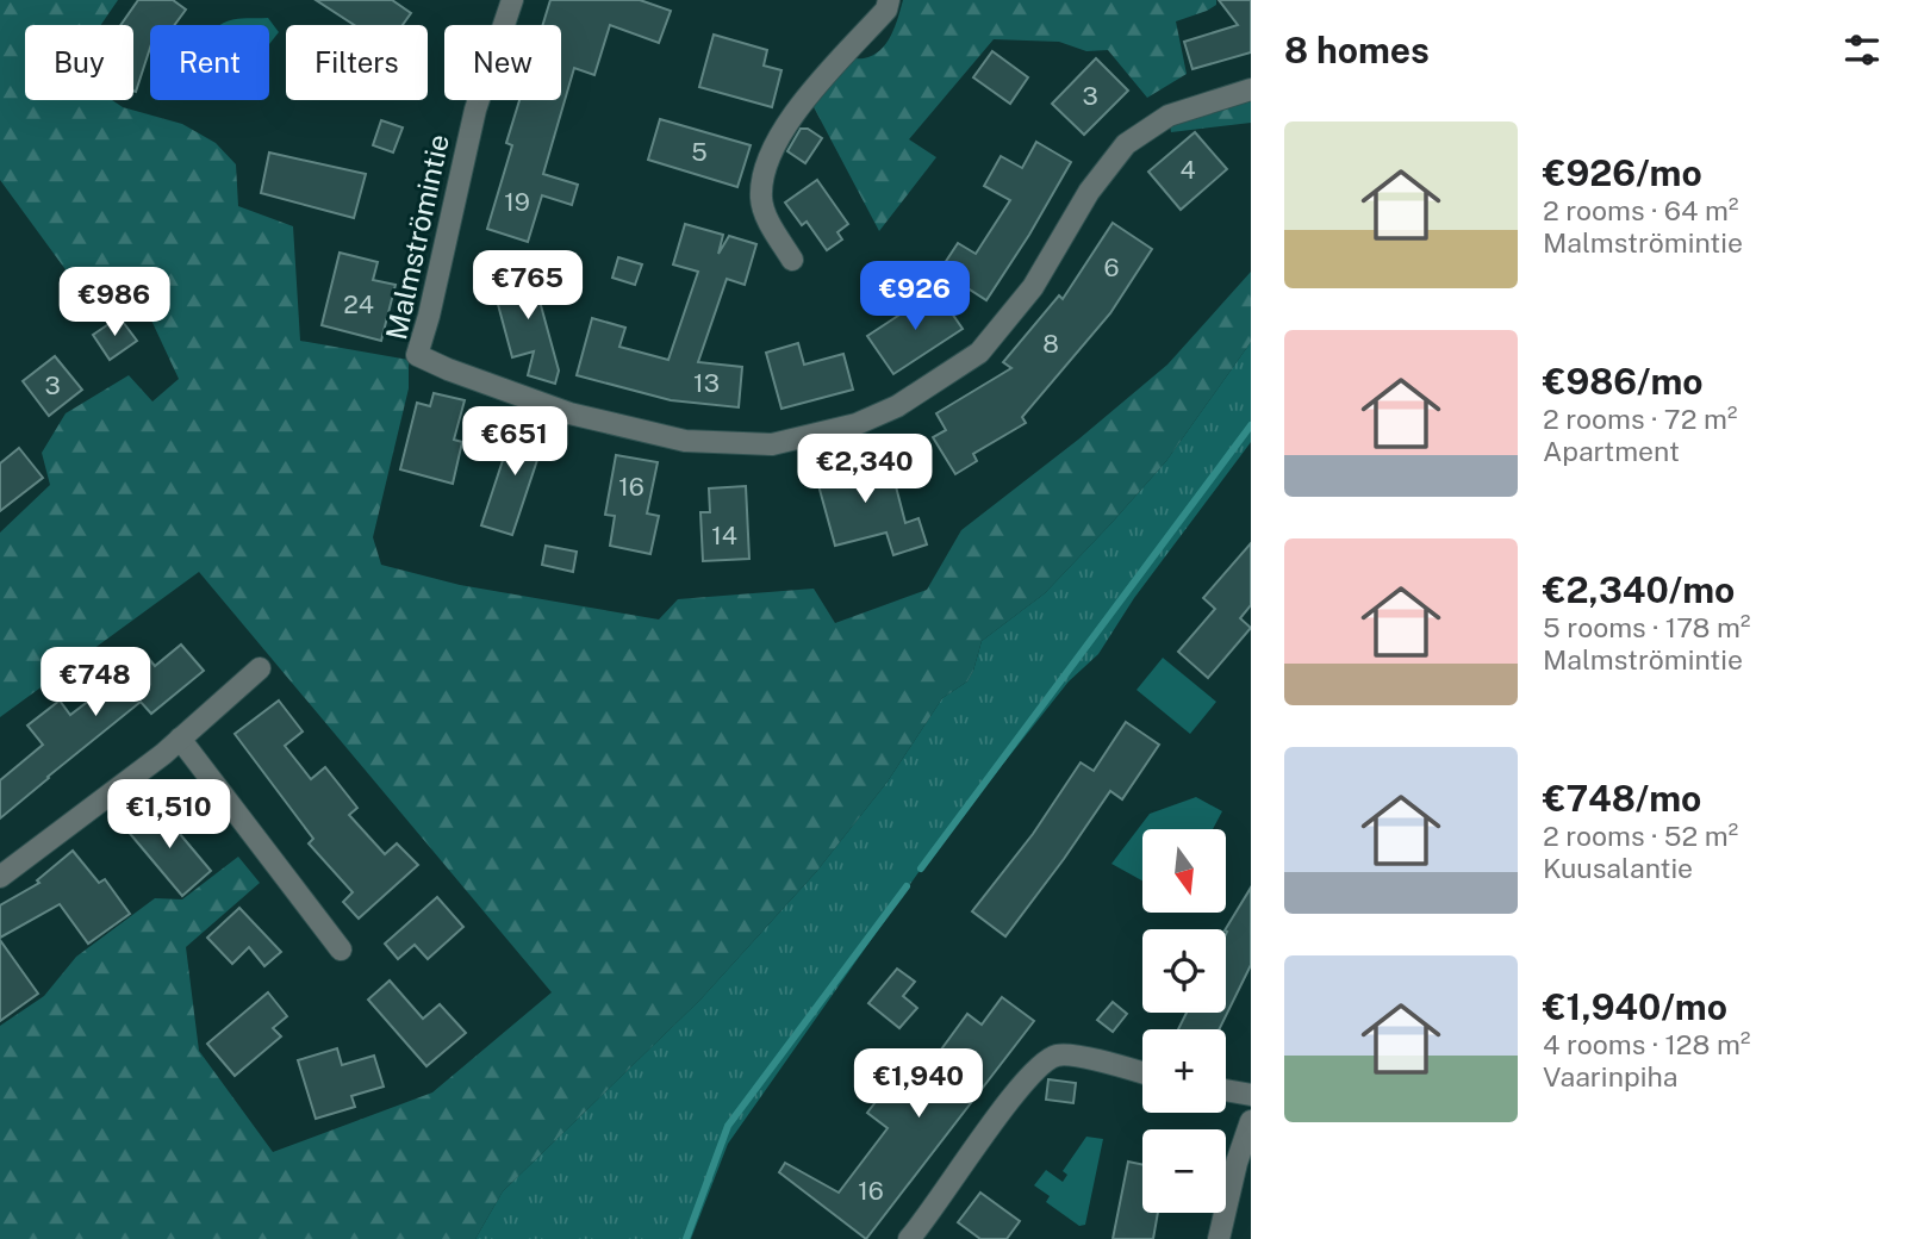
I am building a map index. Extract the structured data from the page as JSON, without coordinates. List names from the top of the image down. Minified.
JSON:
{"streets":{"street":["Malmströmintie"]},"house_numbers":["3","5","4","19","6","24","8","13","3","16","14","16"],"north":"bottom","page":{"heading":"8 homes","chip":["Buy","Rent","Filters","New"],"list":[{"name":"€926/mo","note":"2 rooms · 64 m² · Malmströmintie"},{"name":"€986/mo","note":"2 rooms · 72 m² · Apartment"},{"name":"€2,340/mo","note":"5 rooms · 178 m² · Malmströmintie"},{"name":"€748/mo","note":"2 rooms · 52 m² · Kuusalantie"},{"name":"€1,940/mo","note":"4 rooms · 128 m² · Vaarinpiha"}],"price":["€765","€926","€986","€651","€2,340","€748","€1,510","€1,940"],"map_buttons":["+","−"]}}
